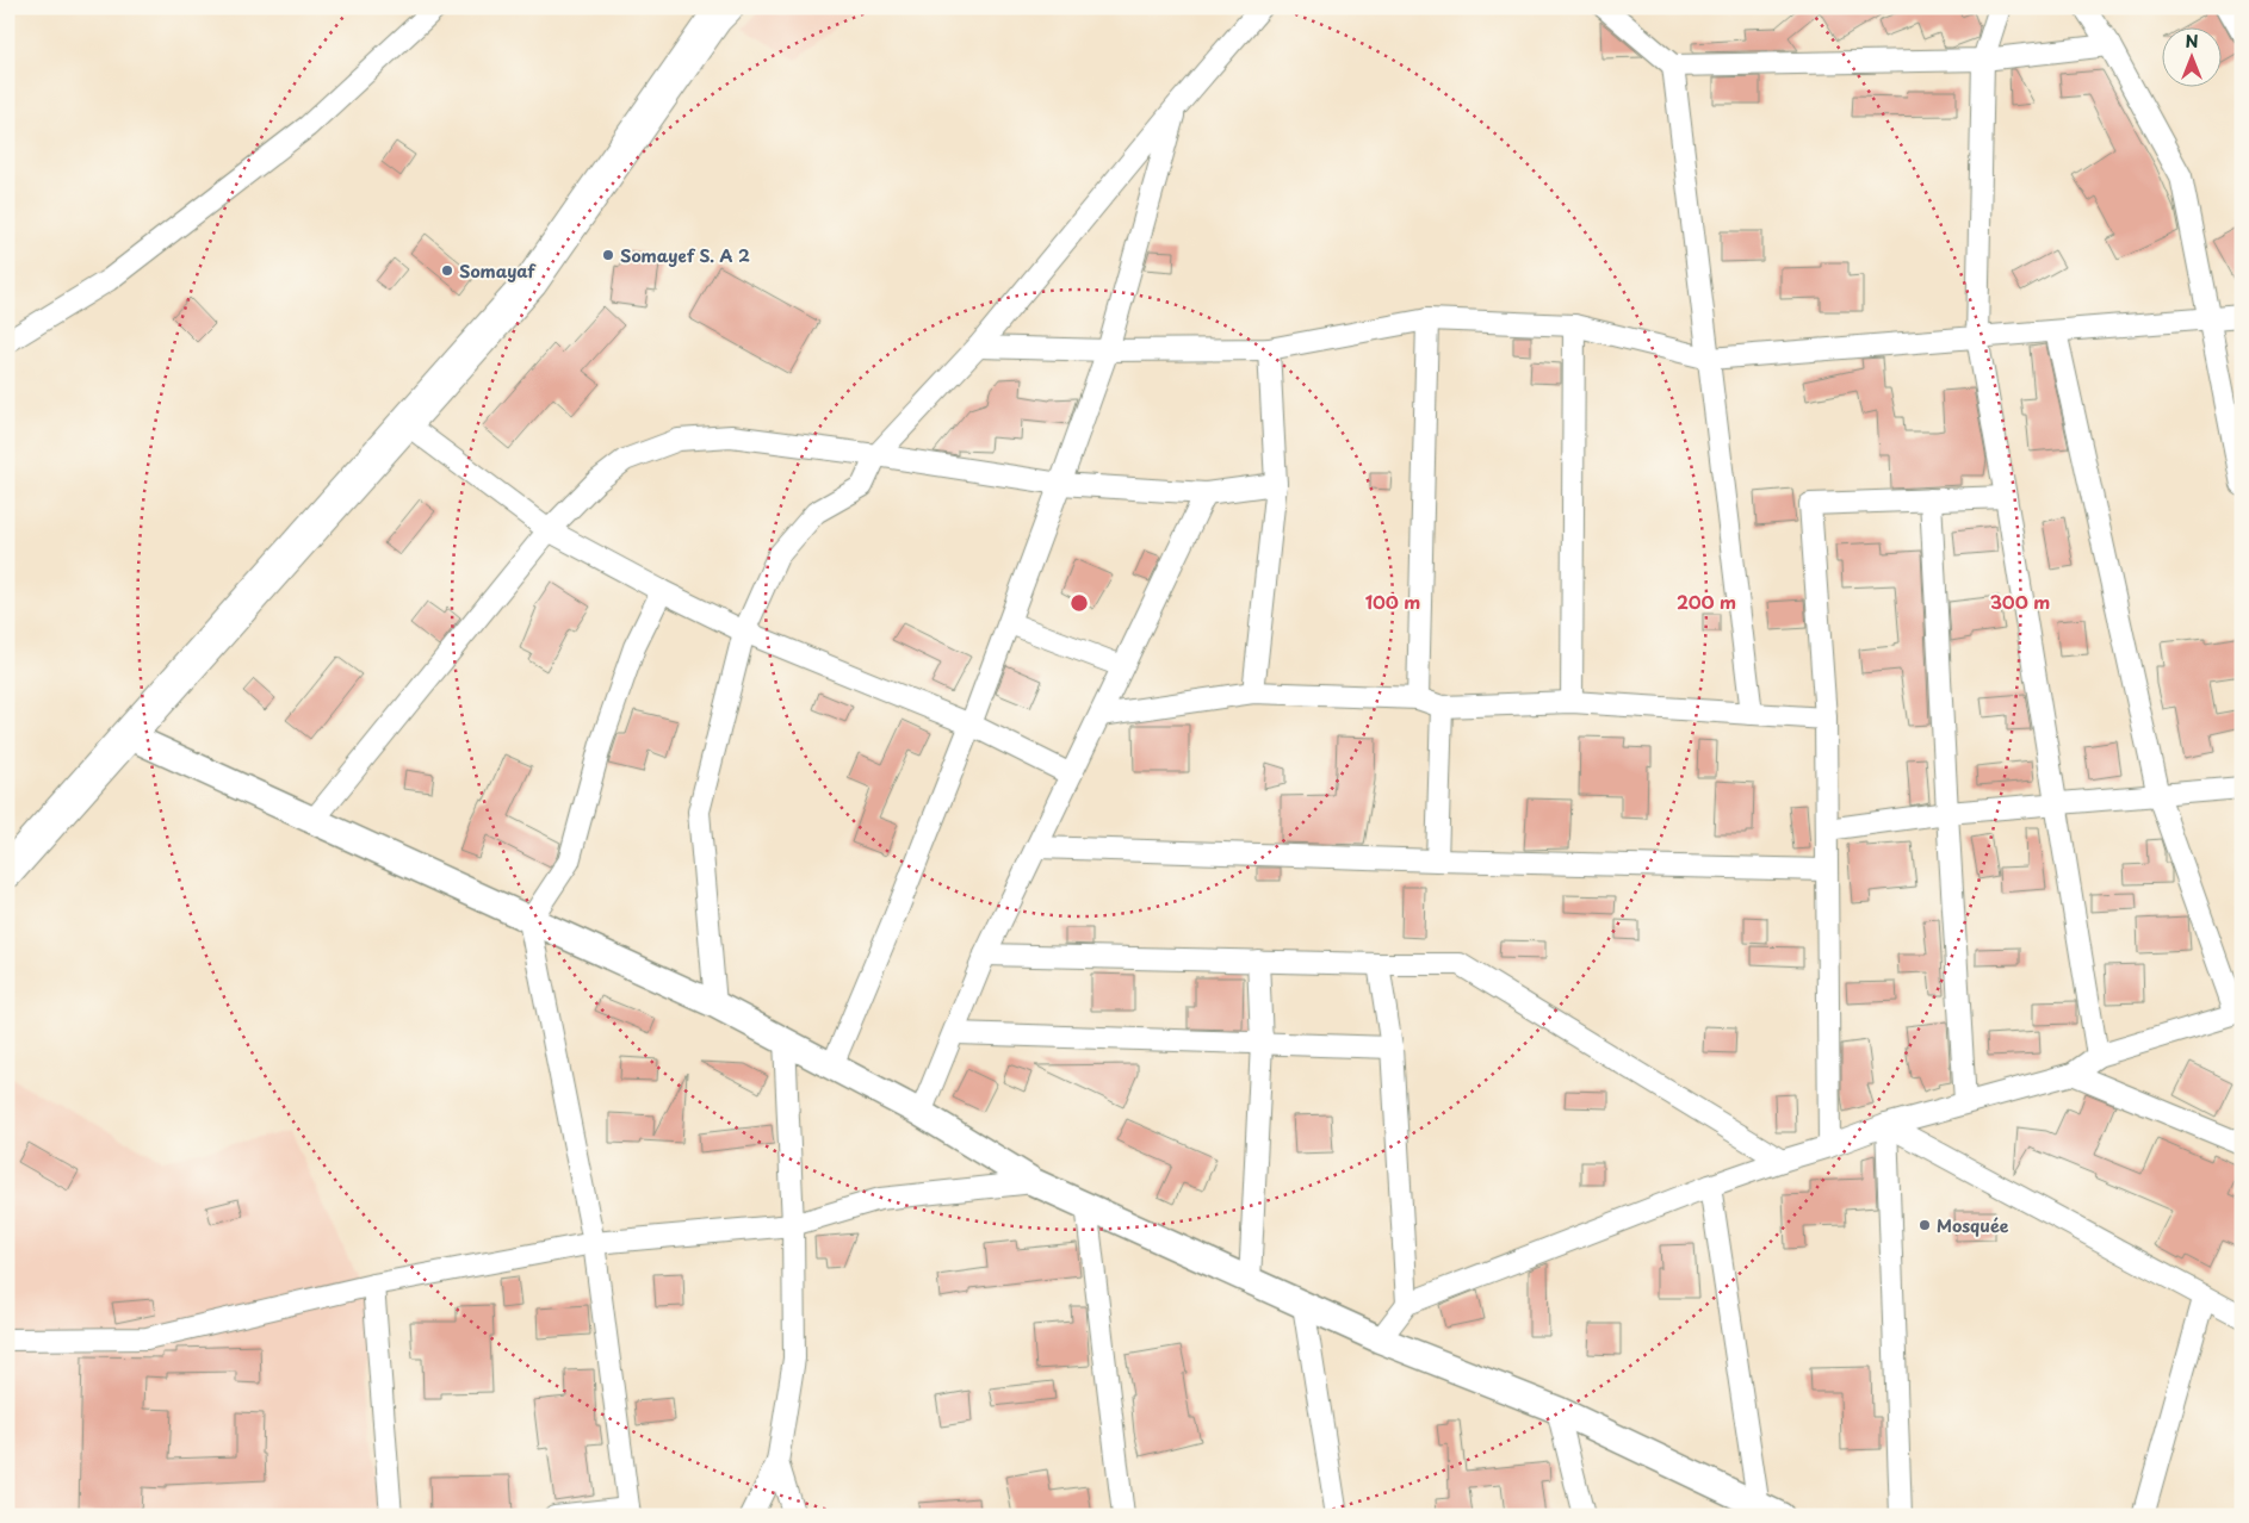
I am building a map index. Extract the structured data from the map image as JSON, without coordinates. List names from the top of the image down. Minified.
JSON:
{"places":["Somayef S. A 2","Somayaf","Mosquée"],"north":"top","rings":["100 m","200 m","300 m"]}
